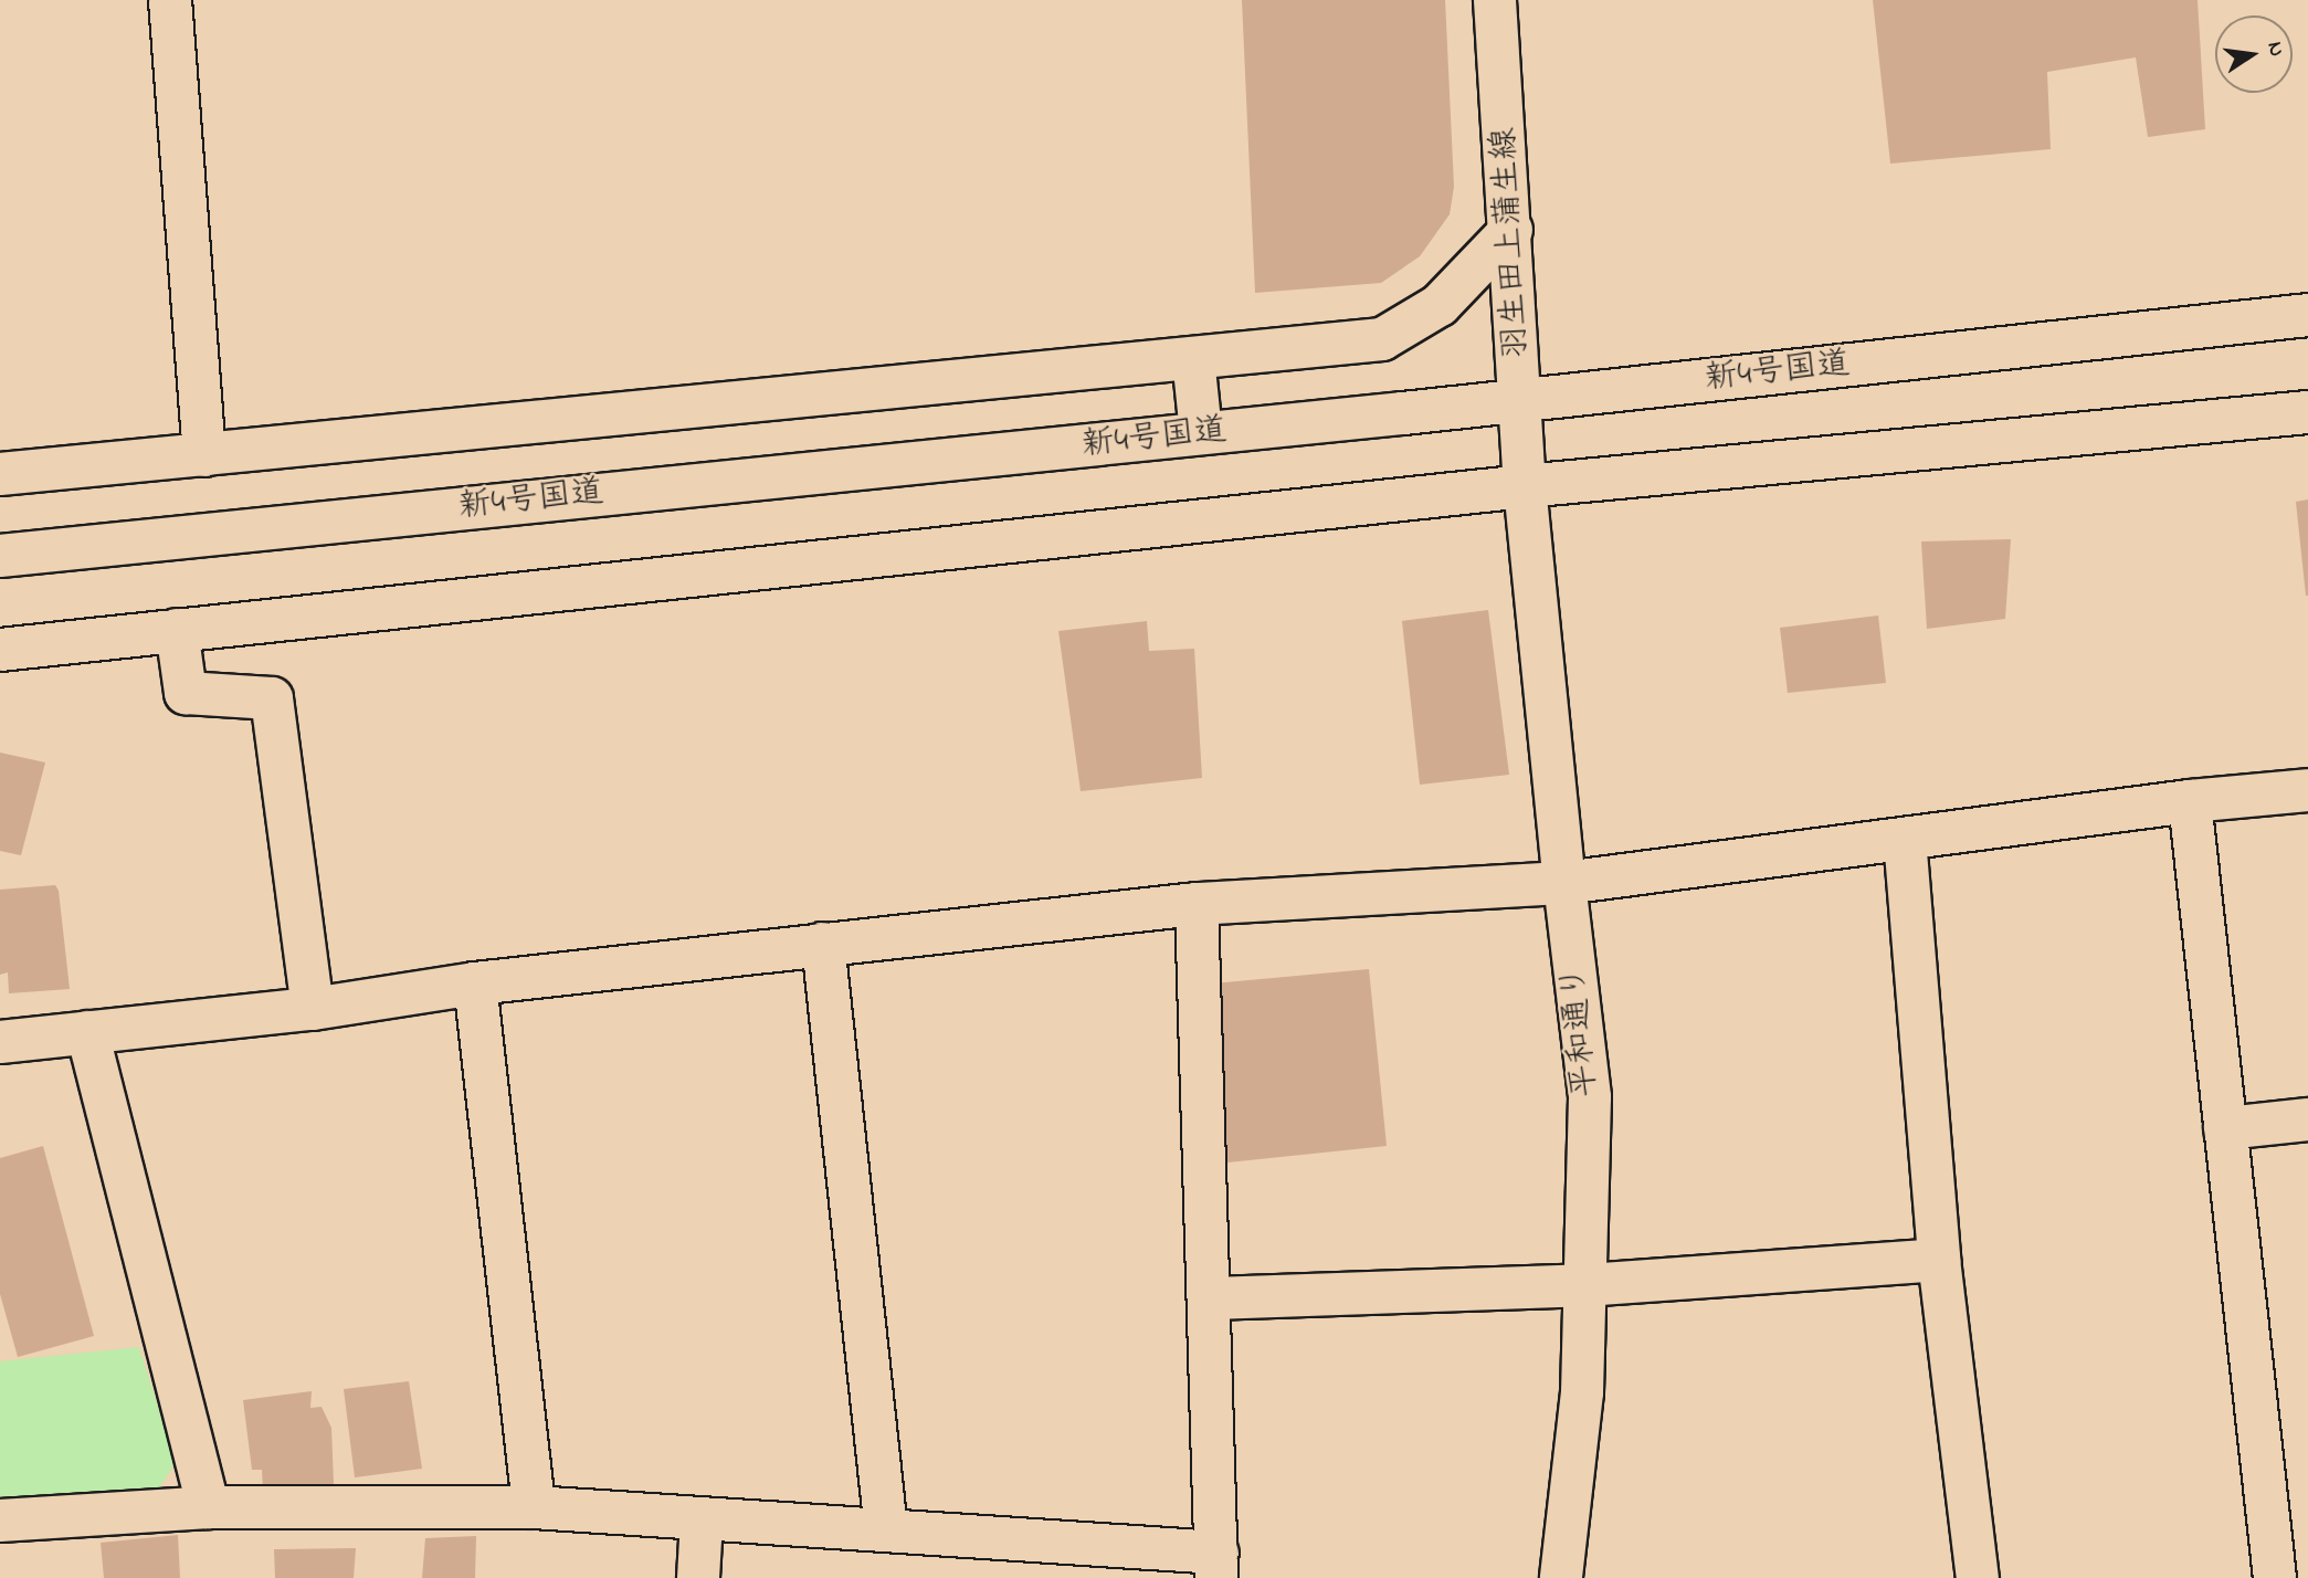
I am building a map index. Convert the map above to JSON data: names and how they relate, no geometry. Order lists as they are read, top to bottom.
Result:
{
  "streets": {
    "main road": ["羽生田上蒲生線", "新4号国道", "平和通り"]
  },
  "crossings": [
    ["羽生田上蒲生線", "新4号国道"],
    ["羽生田上蒲生線", "平和通り"]
  ],
  "north": "right"
}
